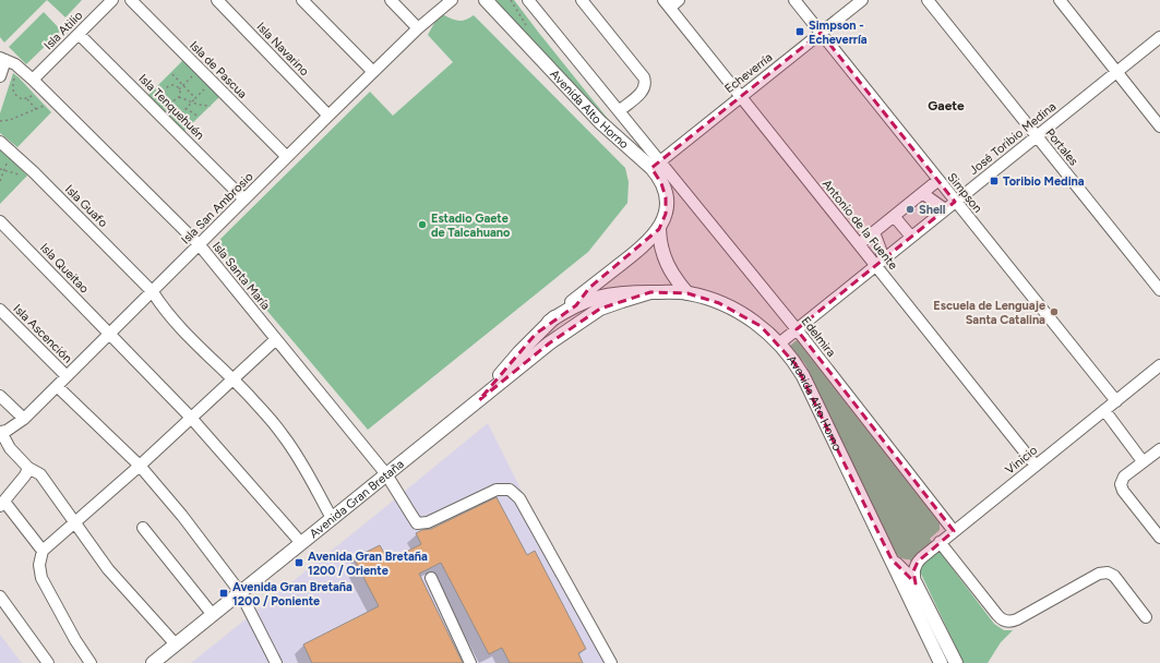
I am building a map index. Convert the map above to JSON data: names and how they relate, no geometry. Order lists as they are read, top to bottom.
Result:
{
  "streets": {
    "main road": ["Avenida Alto Horno", "Avenida Gran Bretaña"],
    "street": [
      "Isla Atilio",
      "Isla Navarino",
      "Isla de Pascua",
      "Echeverría",
      "Isla Tenquehuén",
      "José Toribio Medina",
      "Portales",
      "Simpson",
      "Isla Guafo",
      "Isla San Ambrosio",
      "Antonio de la Fuente",
      "Isla Queitao",
      "Isla Santa María",
      "Isla Ascención",
      "Edelmira",
      "Vinicio"
    ]
  },
  "crossings": [
    ["Isla Atilio", "Isla Tenquehuén"],
    ["Isla Atilio", "Isla Santa María"],
    ["Isla Navarino", "Isla San Ambrosio"],
    ["Isla de Pascua", "Isla San Ambrosio"],
    ["Echeverría", "Avenida Alto Horno"],
    ["Echeverría", "Simpson"],
    ["Echeverría", "Antonio de la Fuente"],
    ["Echeverría", "Edelmira"],
    ["Isla Tenquehuén", "Isla San Ambrosio"],
    ["Avenida Alto Horno", "José Toribio Medina"],
    ["Avenida Alto Horno", "Edelmira"],
    ["Avenida Alto Horno", "Vinicio"],
    ["Avenida Alto Horno", "Avenida Gran Bretaña"],
    ["José Toribio Medina", "Portales"],
    ["José Toribio Medina", "Simpson"],
    ["José Toribio Medina", "Antonio de la Fuente"],
    ["José Toribio Medina", "Edelmira"],
    ["Simpson", "Vinicio"],
    ["Isla Guafo", "Isla San Ambrosio"],
    ["Isla Guafo", "Avenida Gran Bretaña"],
    ["Isla San Ambrosio", "Isla Queitao"],
    ["Isla San Ambrosio", "Isla Santa María"],
    ["Isla San Ambrosio", "Isla Ascención"],
    ["Antonio de la Fuente", "Vinicio"],
    ["Isla Queitao", "Avenida Gran Bretaña"],
    ["Isla Santa María", "Avenida Gran Bretaña"],
    ["Edelmira", "Vinicio"]
  ],
  "districts": ["Gaete"],
  "places": {
    "transit": [
      "Simpson - Echeverría",
      "Toribio Medina",
      "Avenida Gran Bretaña 1200 / Oriente",
      "Avenida Gran Bretaña 1200 / Poniente"
    ],
    "other": ["Shell", "Estadio Gaete de Talcahuano", "Escuela de Lenguaje Santa Catalina"]
  }
}
